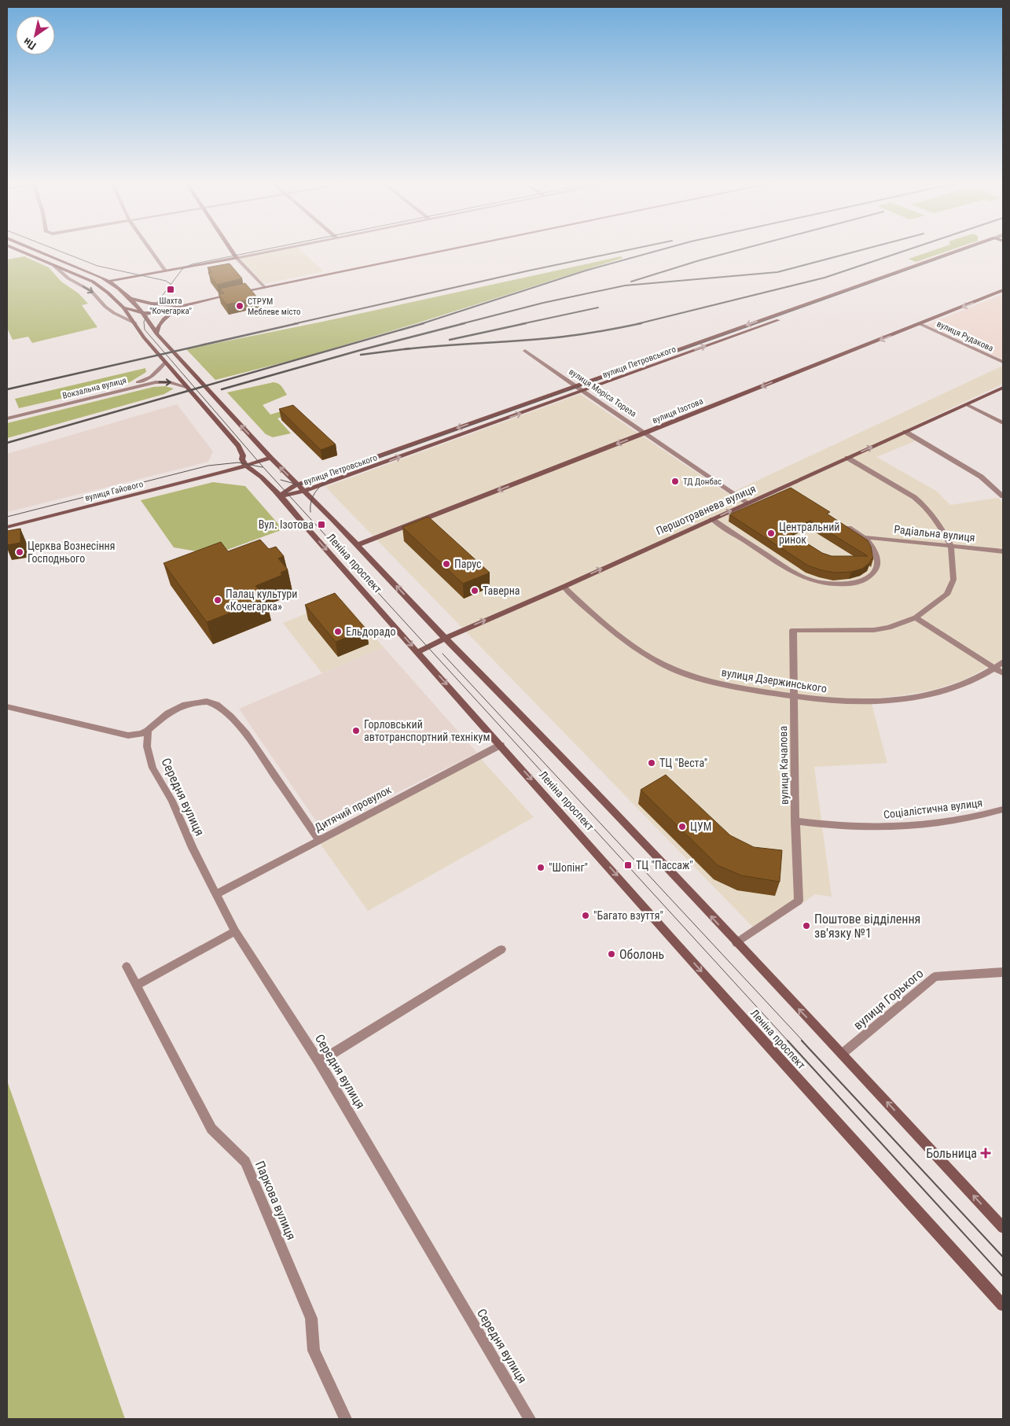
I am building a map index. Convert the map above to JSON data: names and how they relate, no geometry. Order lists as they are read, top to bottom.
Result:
{
  "streets": {
    "main road": [
      "вулиця Петровського",
      "вулиця Ізотова",
      "вулиця Гайового",
      "Першотравнева вулиця",
      "Леніна проспект"
    ],
    "street": [
      "вулиця Рудакова",
      "Вокзальна вулиця",
      "вулиця Моріса Тореза",
      "Радіальна вулиця",
      "вулиця Дзержинського",
      "вулиця Качалова",
      "Середня вулиця",
      "Дитячий провулок",
      "Соціалістична вулиця",
      "вулиця Горького",
      "Паркова вулиця"
    ]
  },
  "crossings": [
    ["вулиця Рудакова", "вулиця Ізотова"],
    ["вулиця Петровського", "вулиця Моріса Тореза"],
    ["вулиця Петровського", "Леніна проспект"],
    ["Вокзальна вулиця", "Леніна проспект"],
    ["вулиця Моріса Тореза", "вулиця Ізотова"],
    ["вулиця Моріса Тореза", "Першотравнева вулиця"],
    ["вулиця Ізотова", "Леніна проспект"],
    ["Першотравнева вулиця", "Леніна проспект"],
    ["Першотравнева вулиця", "вулиця Дзержинського"],
    ["Леніна проспект", "вулиця Качалова"],
    ["Леніна проспект", "Дитячий провулок"],
    ["Леніна проспект", "вулиця Горького"],
    ["вулиця Дзержинського", "вулиця Качалова"],
    ["вулиця Качалова", "Соціалістична вулиця"],
    ["Середня вулиця", "Дитячий провулок"]
  ],
  "one_way": ["вулиця Ізотова", "Першотравнева вулиця"],
  "places": {
    "transit": ["Шахта \"Кочегарка\"", "Вул. Ізотова", "ТЦ \"Пассаж\""],
    "other": [
      "СТРУМ Меблеве місто",
      "ТД Донбас",
      "Центральний ринок",
      "Церква Вознесіння Господнього",
      "Парус",
      "Таверна",
      "Палац культури «Кочегарка»",
      "Ельдорадо",
      "Горловський автотранспортний технікум",
      "ТЦ \"Веста\"",
      "ЦУМ",
      "\"Шопінг\"",
      "\"Багато взуття\"",
      "Поштове відділення зв'язку №1",
      "Оболонь"
    ],
    "health": ["Больница"]
  },
  "north": "bottom left"
}
